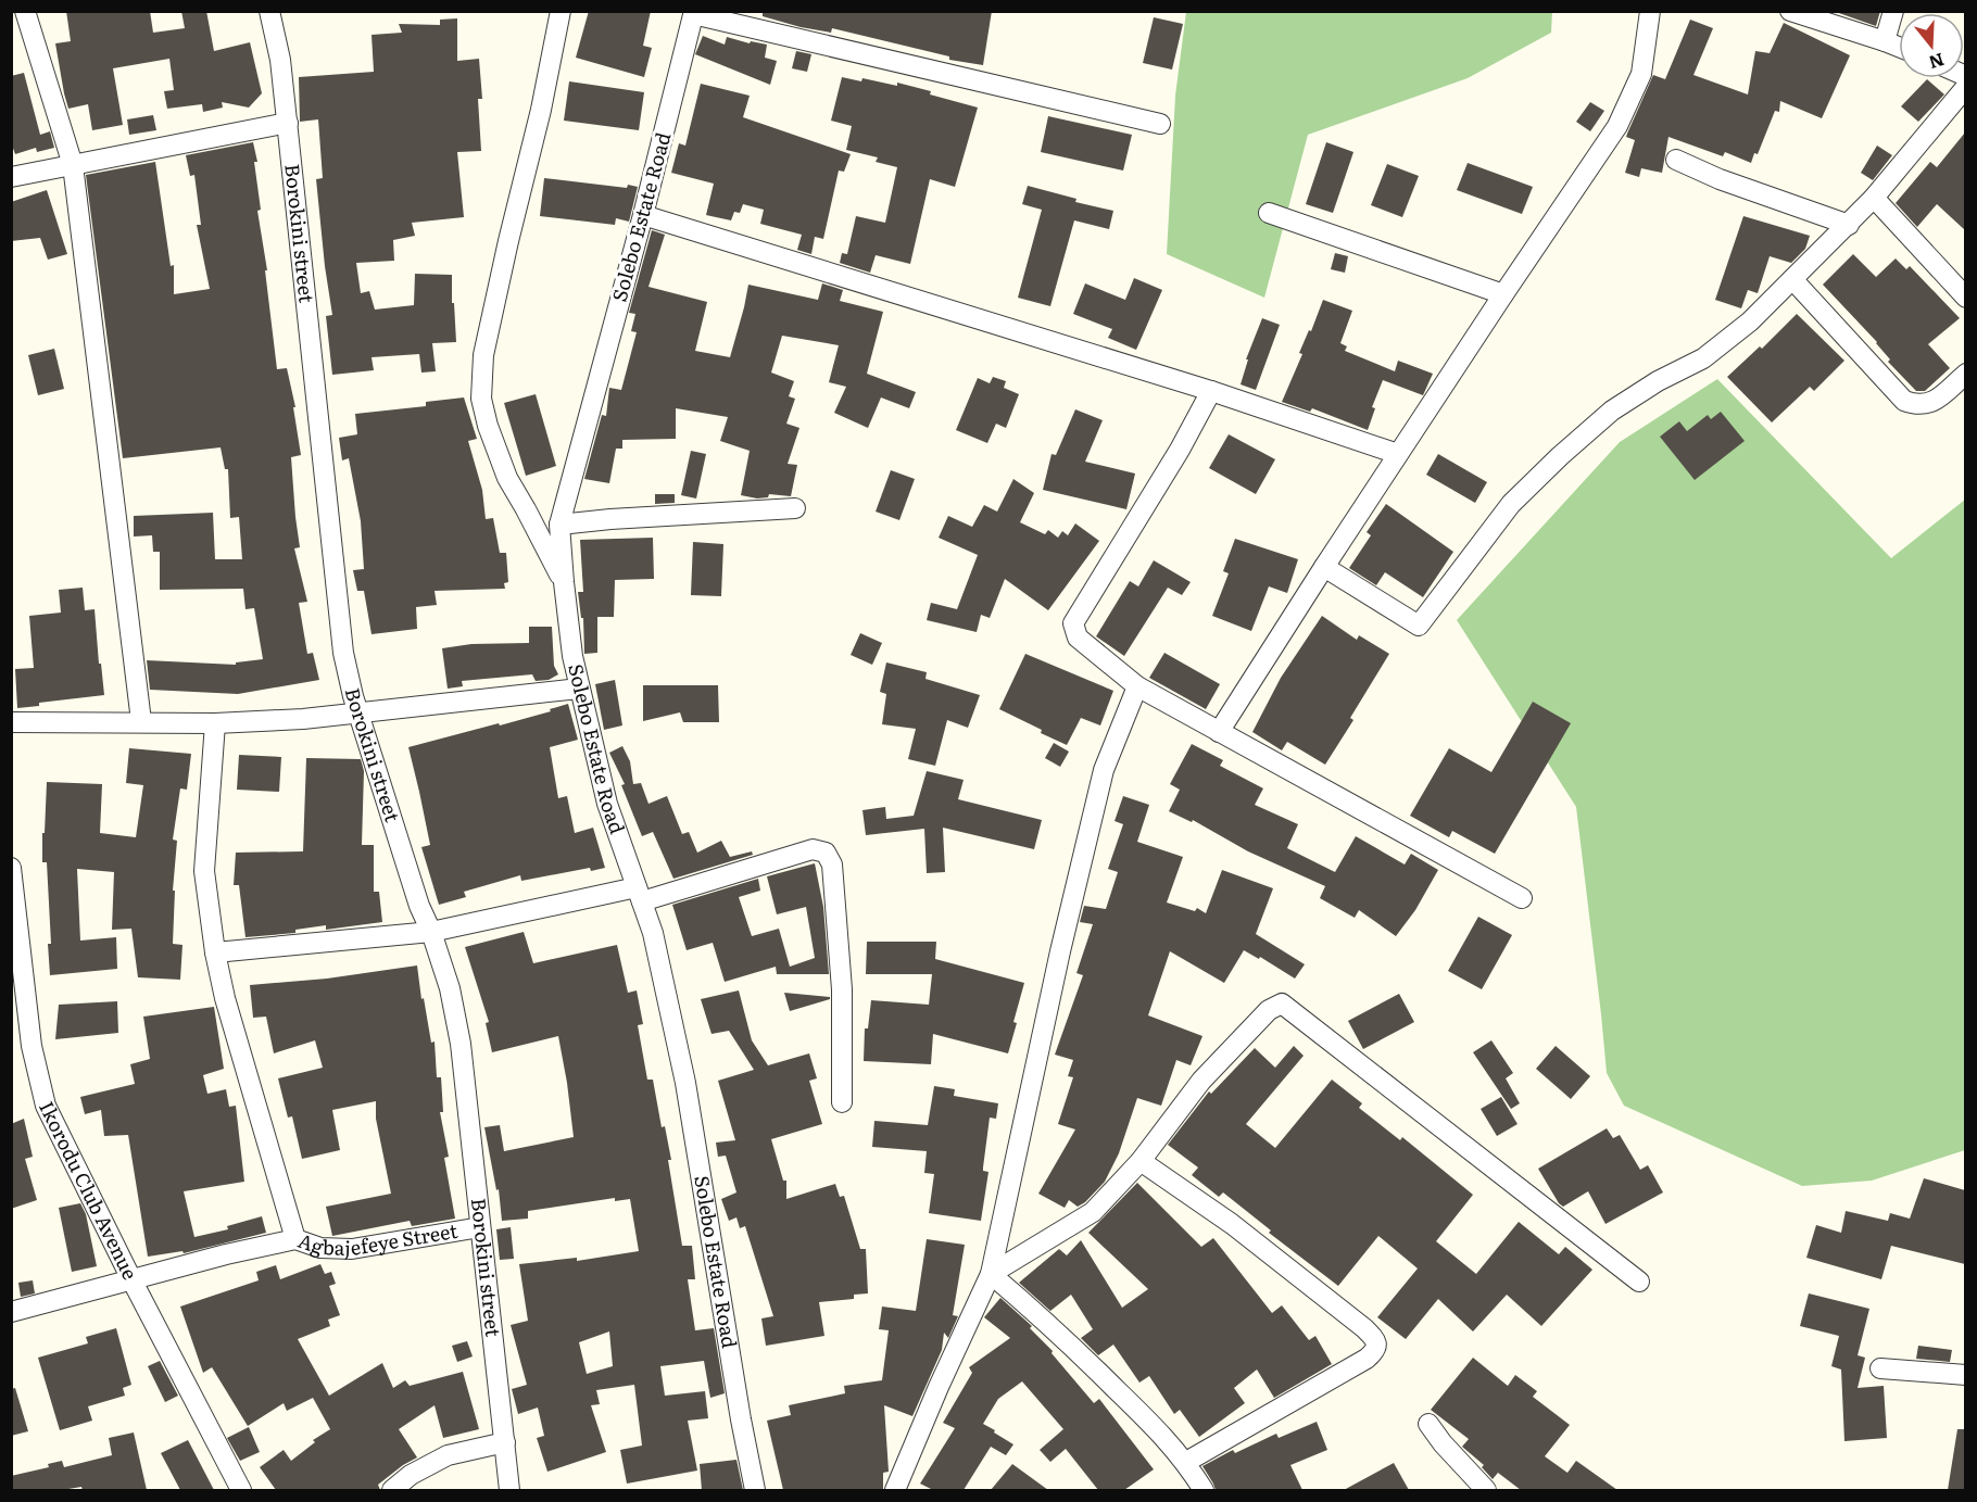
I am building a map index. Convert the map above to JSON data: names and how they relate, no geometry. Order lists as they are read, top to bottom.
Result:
{
  "streets": {
    "street": [
      "Solebo Estate Road",
      "Borokini street",
      "Ikorodu Club Avenue",
      "Agbajefeye Street"
    ]
  },
  "crossings": [
    ["Borokini street", "Agbajefeye Street"],
    ["Ikorodu Club Avenue", "Agbajefeye Street"]
  ],
  "north": "bottom"
}
